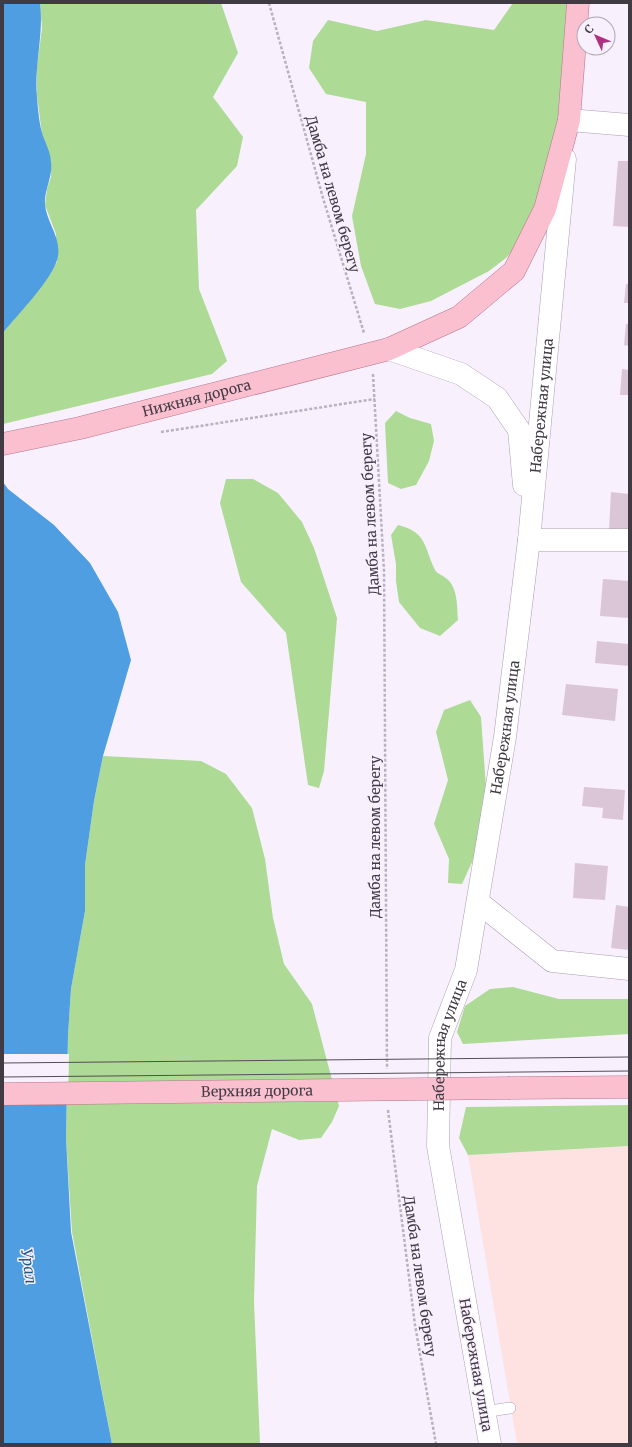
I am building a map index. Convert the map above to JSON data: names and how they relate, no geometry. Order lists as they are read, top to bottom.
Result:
{
  "streets": {
    "main road": ["Нижняя дорога", "Набережная улица", "Верхняя дорога"],
    "path": ["Дамба на левом берегу"]
  },
  "crossings": [
    ["Дамба на левом берегу", "Нижняя дорога"],
    ["Нижняя дорога", "Набережная улица"]
  ],
  "water": ["Урал"],
  "north": "top left"
}
